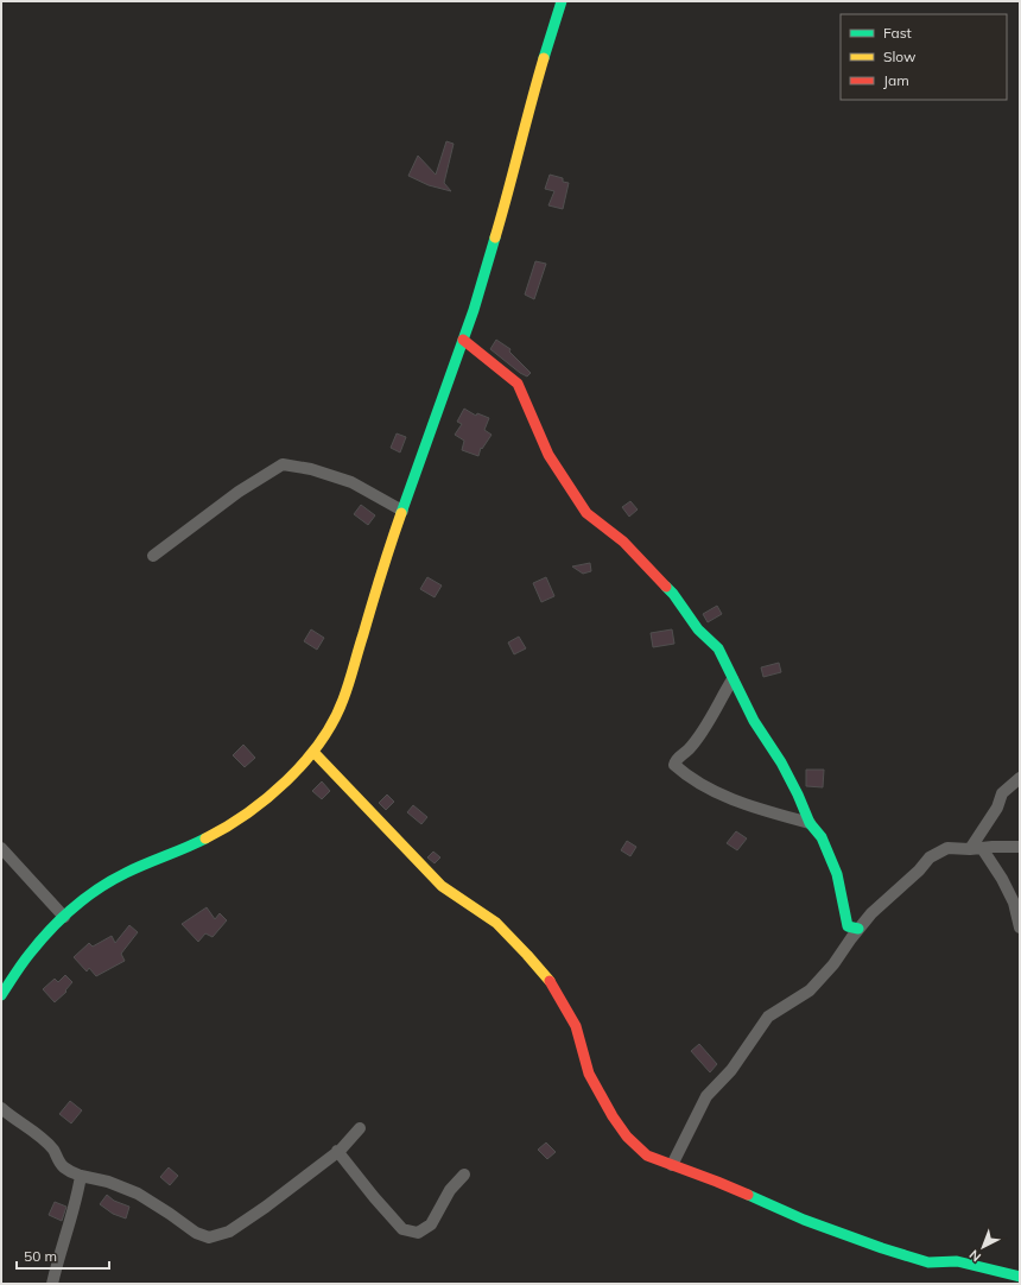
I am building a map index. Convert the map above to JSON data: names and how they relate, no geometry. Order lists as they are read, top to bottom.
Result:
{
  "legend": ["Fast", "Slow", "Jam"],
  "scale_bar": "50 m",
  "north": "bottom left"
}
